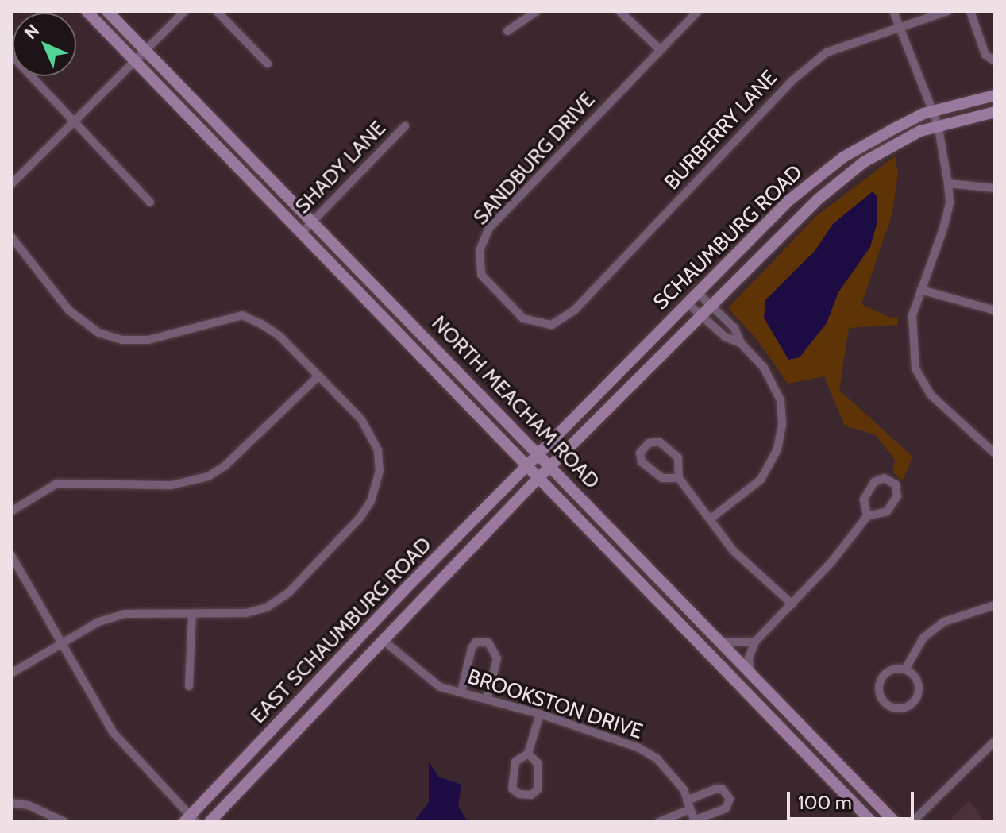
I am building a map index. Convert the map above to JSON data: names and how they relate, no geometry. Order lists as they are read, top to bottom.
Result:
{
  "streets": {
    "main road": ["SCHAUMBURG ROAD", "NORTH MEACHAM ROAD", "EAST SCHAUMBURG ROAD"],
    "street": [
      "BURBERRY LANE",
      "SANDBURG DRIVE",
      "SHADY LANE",
      "BROOKSTON DRIVE"
    ]
  },
  "crossings": [
    ["BURBERRY LANE", "SANDBURG DRIVE"],
    ["SHADY LANE", "NORTH MEACHAM ROAD"],
    ["SCHAUMBURG ROAD", "NORTH MEACHAM ROAD"],
    ["SCHAUMBURG ROAD", "EAST SCHAUMBURG ROAD"],
    ["NORTH MEACHAM ROAD", "EAST SCHAUMBURG ROAD"],
    ["EAST SCHAUMBURG ROAD", "BROOKSTON DRIVE"]
  ],
  "scale_bar": "100 m",
  "north": "top left"
}
